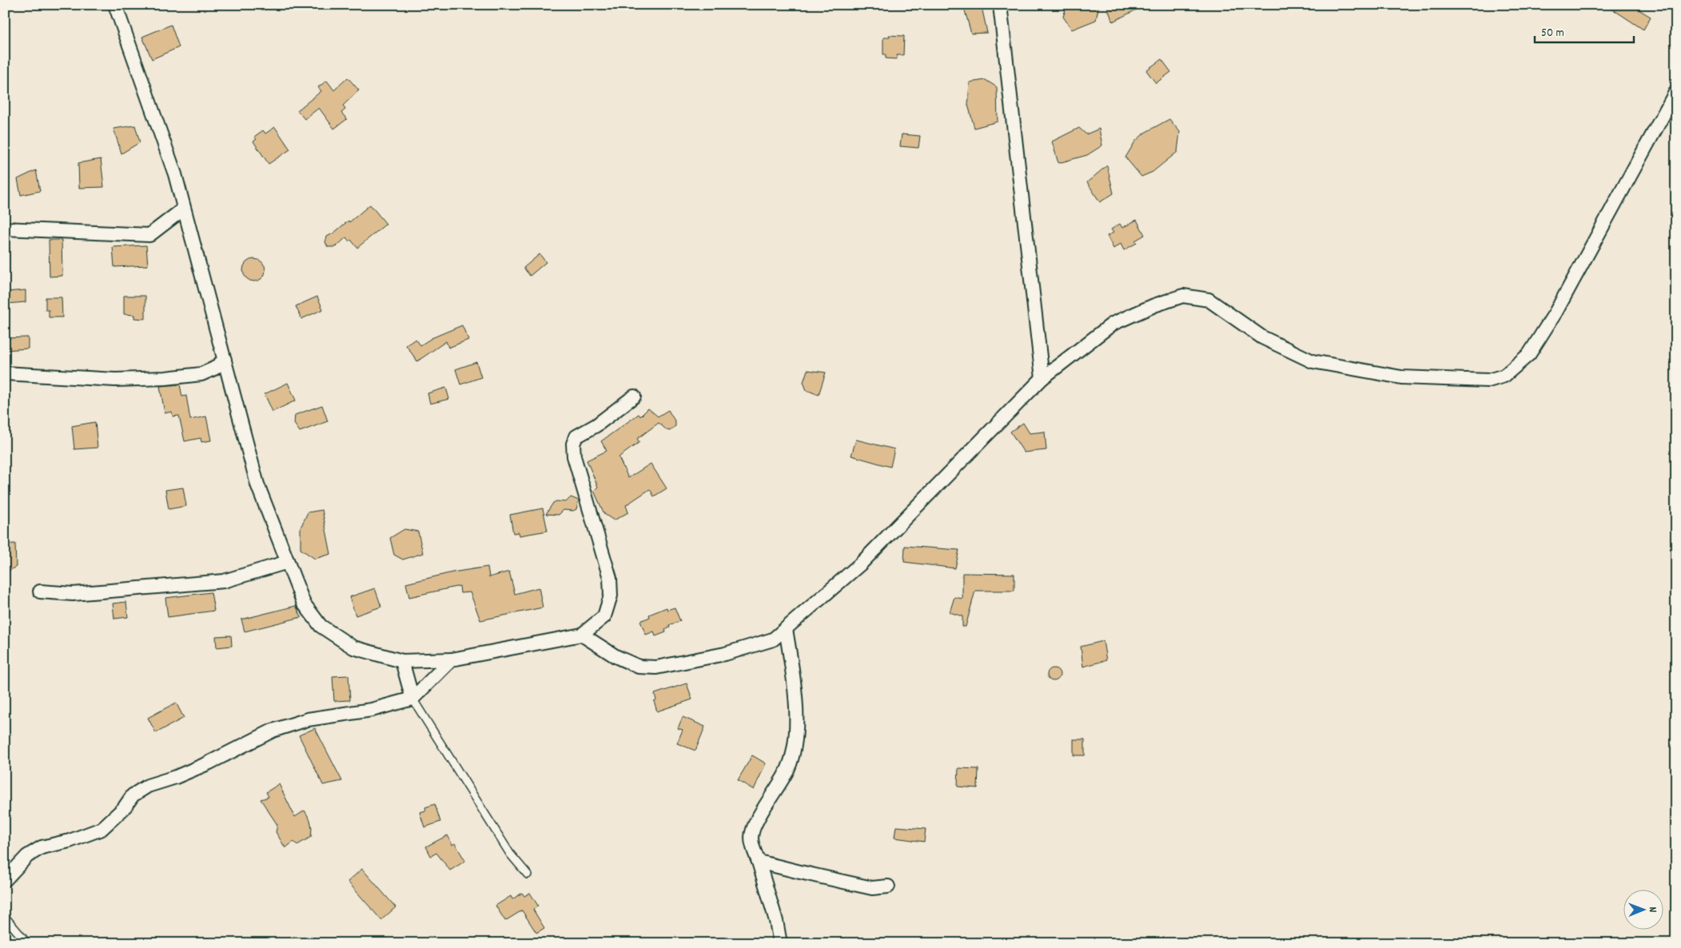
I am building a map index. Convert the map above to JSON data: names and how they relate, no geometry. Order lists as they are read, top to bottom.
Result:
{
  "scale_bar": "50 m",
  "north": "right"
}
